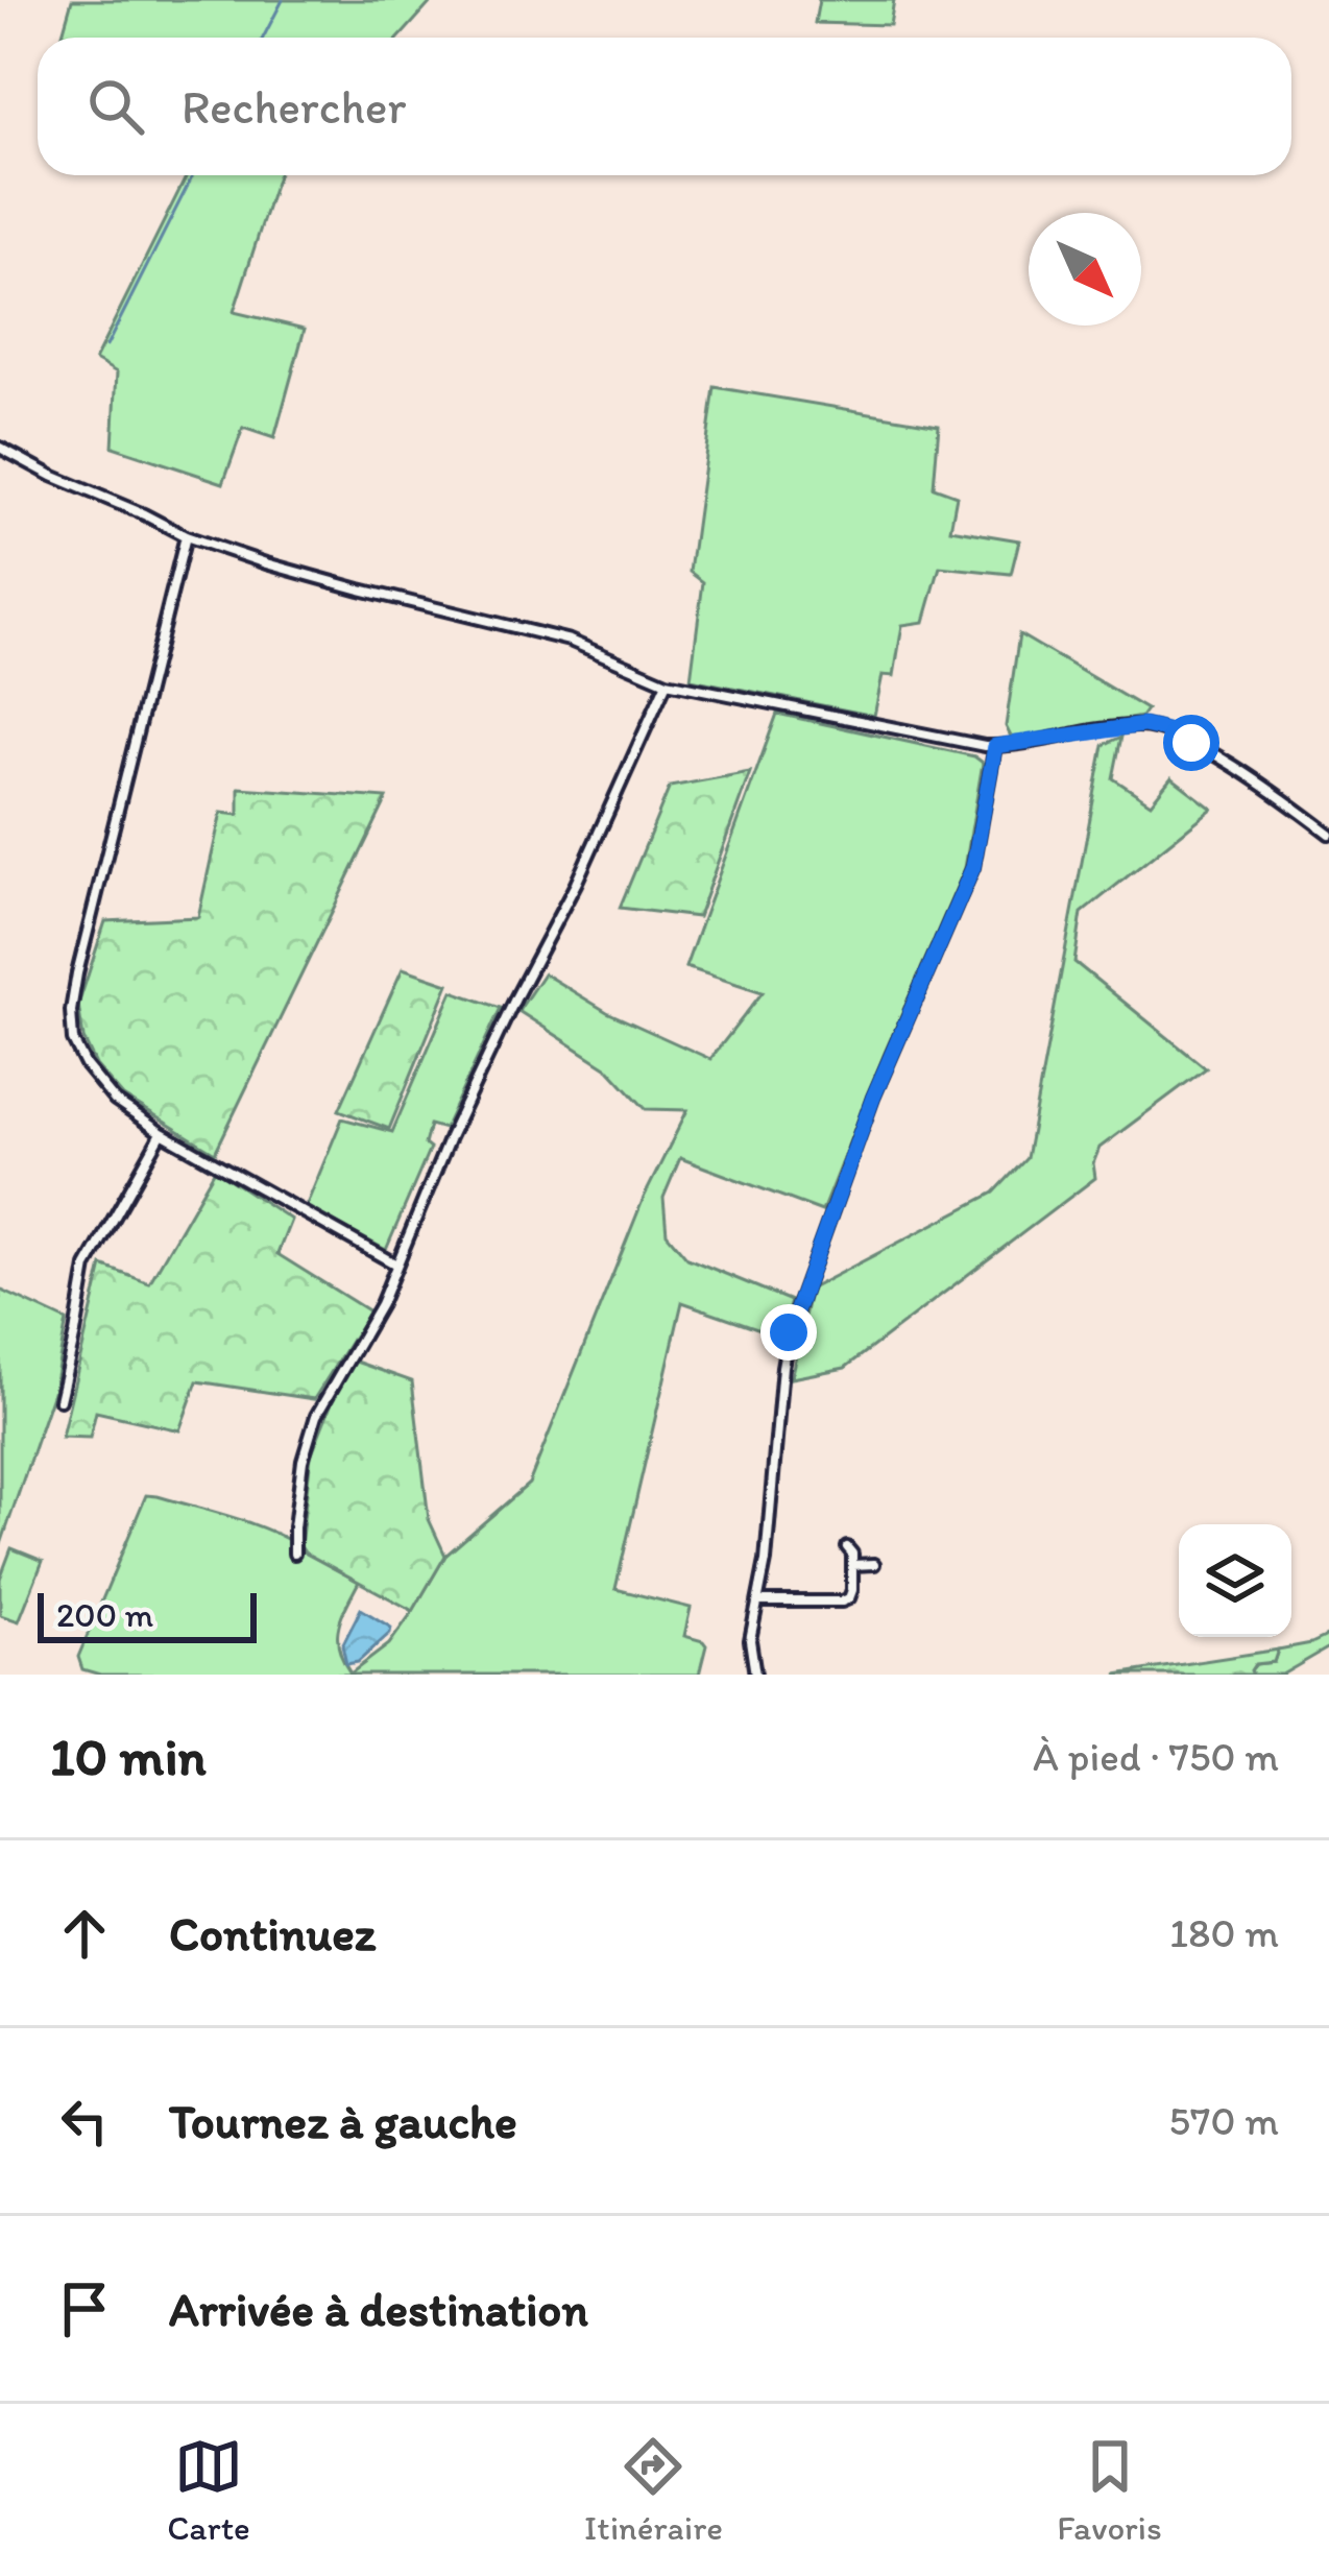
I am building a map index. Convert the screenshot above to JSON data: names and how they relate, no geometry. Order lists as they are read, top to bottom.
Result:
{
  "scale_bar": "200 m",
  "north": "bottom right",
  "page": {
    "search": "Rechercher",
    "scale": "200 m",
    "heading": ["10 min", "À pied · 750 m"],
    "list": [
      ["Continuez", "180 m"],
      ["Tournez à gauche", "570 m"],
      "Arrivée à destination"
    ],
    "nav": ["Carte", "Itinéraire", "Favoris"]
  }
}
